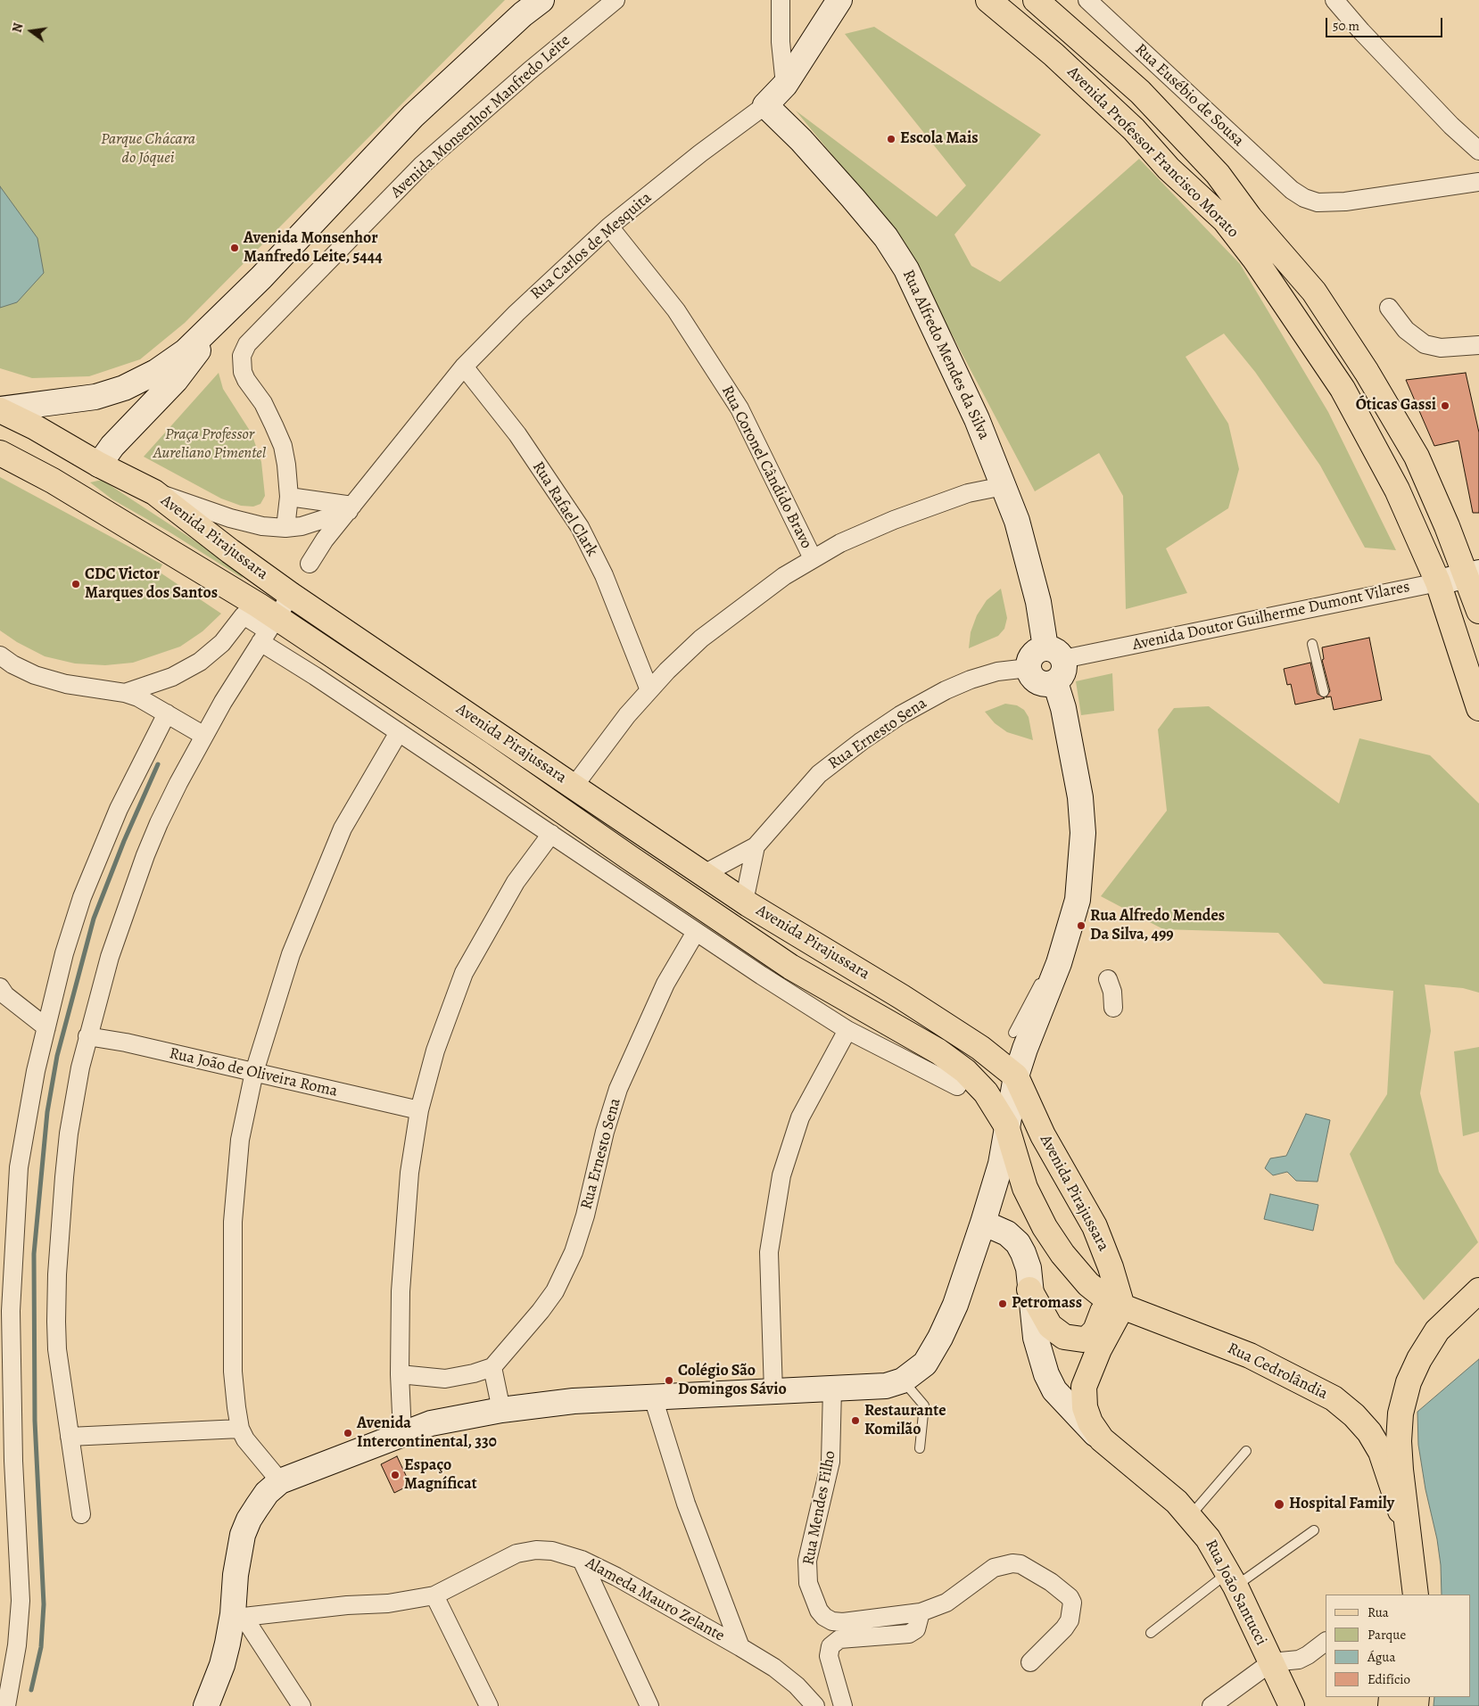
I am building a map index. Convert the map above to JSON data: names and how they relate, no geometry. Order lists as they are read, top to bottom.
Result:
{
  "streets": {
    "main road": [
      "Avenida Professor Francisco Morato",
      "Avenida Pirajussara",
      "Rua Cedrolândia",
      "Rua João Santucci"
    ],
    "street": [
      "Rua Eusébio de Sousa",
      "Avenida Monsenhor Manfredo Leite",
      "Rua Carlos de Mesquita",
      "Rua Alfredo Mendes da Silva",
      "Rua Coronel Cândido Bravo",
      "Rua Rafael Clark",
      "Avenida Doutor Guilherme Dumont Vilares",
      "Rua Ernesto Sena",
      "Rua João de Oliveira Roma",
      "Rua Mendes Filho",
      "Alameda Mauro Zelante"
    ]
  },
  "crossings": [
    ["Avenida Professor Francisco Morato", "Avenida Doutor Guilherme Dumont Vilares"],
    ["Rua Carlos de Mesquita", "Rua Alfredo Mendes da Silva"],
    ["Rua Carlos de Mesquita", "Rua Coronel Cândido Bravo"],
    ["Rua Carlos de Mesquita", "Rua Rafael Clark"],
    ["Rua Alfredo Mendes da Silva", "Avenida Doutor Guilherme Dumont Vilares"],
    ["Rua Alfredo Mendes da Silva", "Rua Ernesto Sena"],
    ["Avenida Pirajussara", "Rua Ernesto Sena"],
    ["Avenida Pirajussara", "Rua Cedrolândia"],
    ["Avenida Pirajussara", "Rua João Santucci"],
    ["Avenida Doutor Guilherme Dumont Vilares", "Rua Ernesto Sena"],
    ["Rua Cedrolândia", "Rua João Santucci"]
  ],
  "parks": ["Parque Chácara do Jóquei", "Praça Professor Aureliano Pimentel"],
  "places": [
    "Escola Mais",
    "Avenida Monsenhor Manfredo Leite, 5444",
    "Óticas Gassi",
    "CDC Victor Marques dos Santos",
    "Rua Alfredo Mendes Da Silva, 499",
    "Petromass",
    "Colégio São Domingos Sávio",
    "Restaurante Komilão",
    "Avenida Intercontinental, 330",
    "Espaço Magníficat",
    "Hospital Family"
  ],
  "legend": [
    "Rua",
    "Parque",
    "Água",
    "Edifício"
  ],
  "scale_bar": "50 m",
  "north": "left"
}
